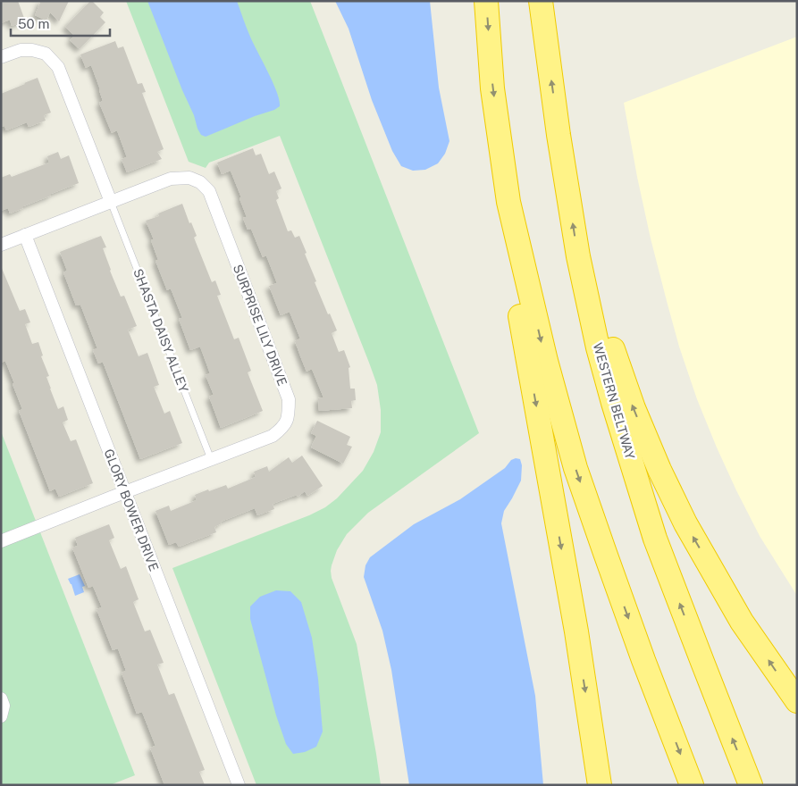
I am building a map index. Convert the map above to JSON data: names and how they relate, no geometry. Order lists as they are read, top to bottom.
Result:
{
  "streets": {
    "highway": ["WESTERN BELTWAY"],
    "street": ["SURPRISE LILY DRIVE", "GLORY BOWER DRIVE"],
    "lane": ["SHASTA DAISY ALLEY"]
  },
  "crossings": [
    ["SURPRISE LILY DRIVE", "SHASTA DAISY ALLEY"],
    ["SURPRISE LILY DRIVE", "GLORY BOWER DRIVE"]
  ],
  "scale_bar": "50 m"
}
